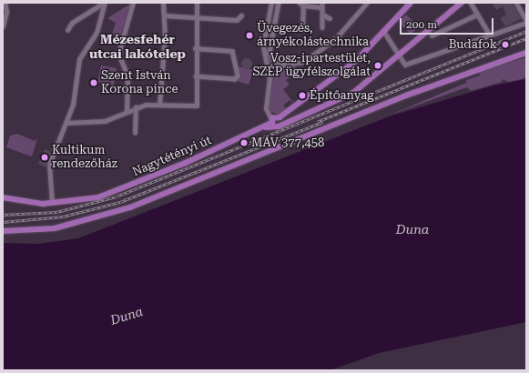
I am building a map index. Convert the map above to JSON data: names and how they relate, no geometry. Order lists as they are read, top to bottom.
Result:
{
  "streets": {
    "main road": ["Nagytétényi út"]
  },
  "districts": ["Mézesfehér utcai lakótelep"],
  "water": ["Duna"],
  "places": [
    "Üvegezés, árnyékolástechnika",
    "Budafok",
    "Vosz-ipartestület, SZÉP ügyfélszolgálat",
    "Szent István Korona pince",
    "Építőanyag",
    "MÁV 377,458",
    "Kultikum rendezőház"
  ],
  "scale_bar": "200 m"
}
